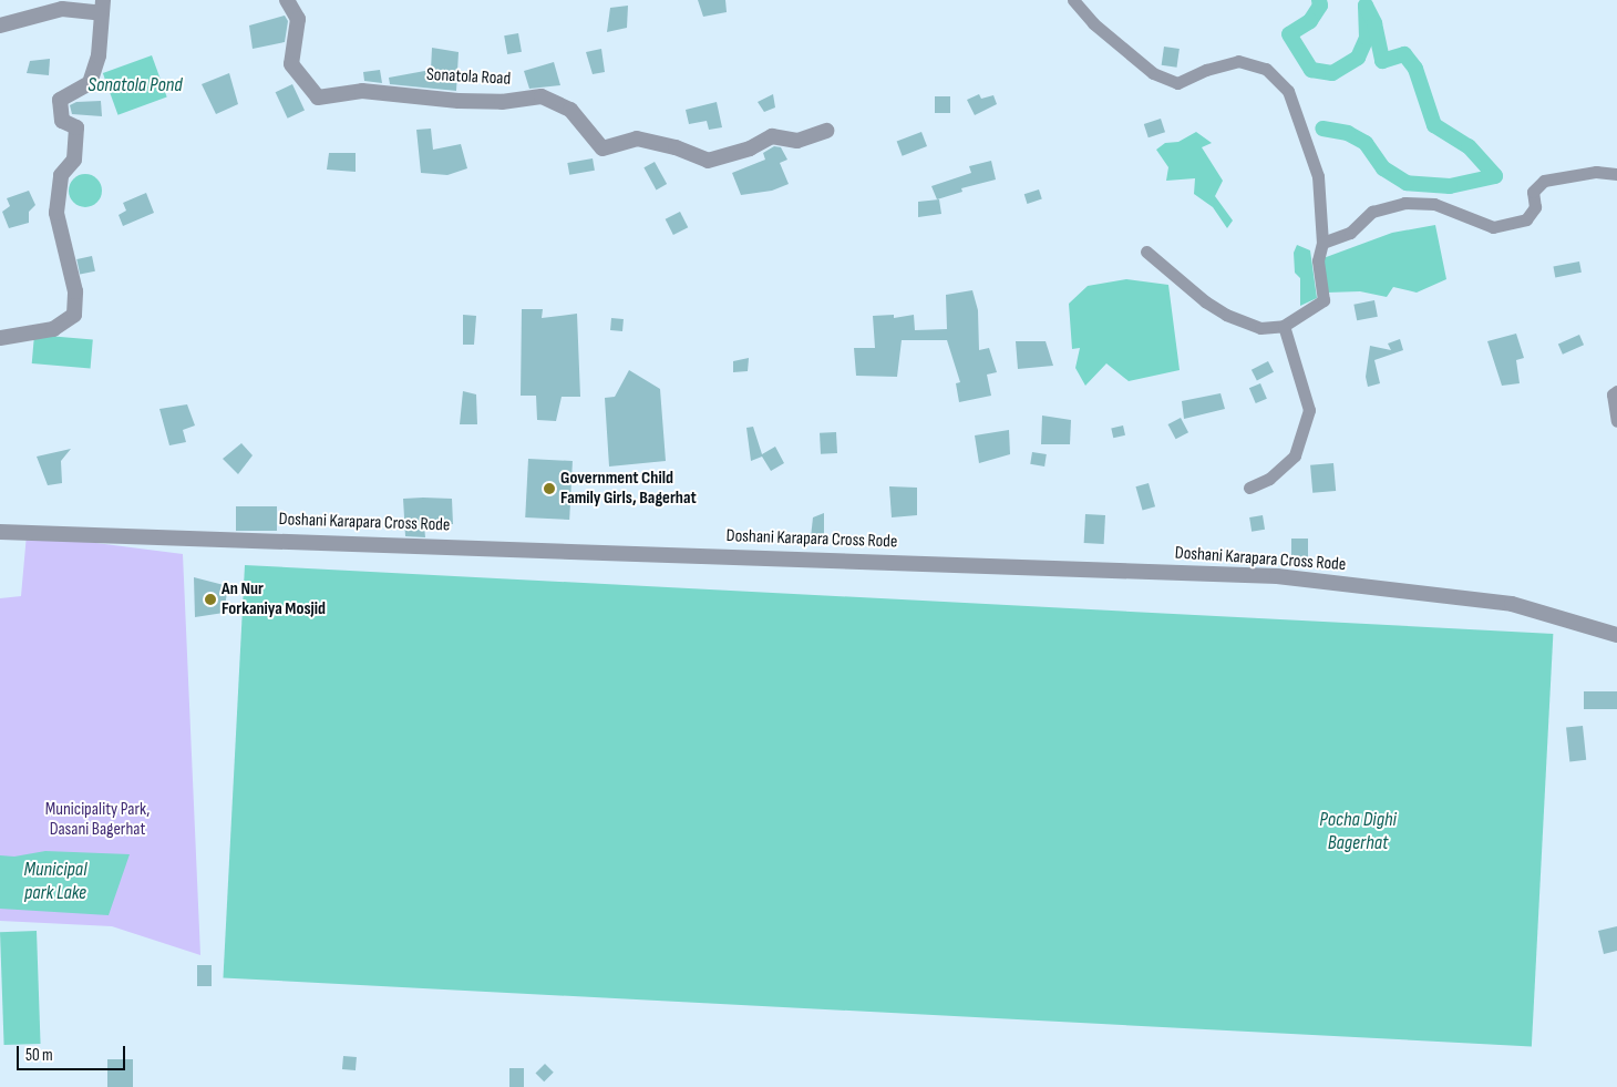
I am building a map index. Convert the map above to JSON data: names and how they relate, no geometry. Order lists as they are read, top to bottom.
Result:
{
  "streets": {
    "street": ["Sonatola Road", "Doshani Karapara Cross Rode"]
  },
  "water": ["Sonatola Pond", "Pocha Dighi Bagerhat", "Municipal park Lake"],
  "parks": ["Municipality Park, Dasani Bagerhat"],
  "places": ["Government Child Family Girls, Bagerhat", "An Nur Forkaniya Mosjid"],
  "scale_bar": "50 m"
}
